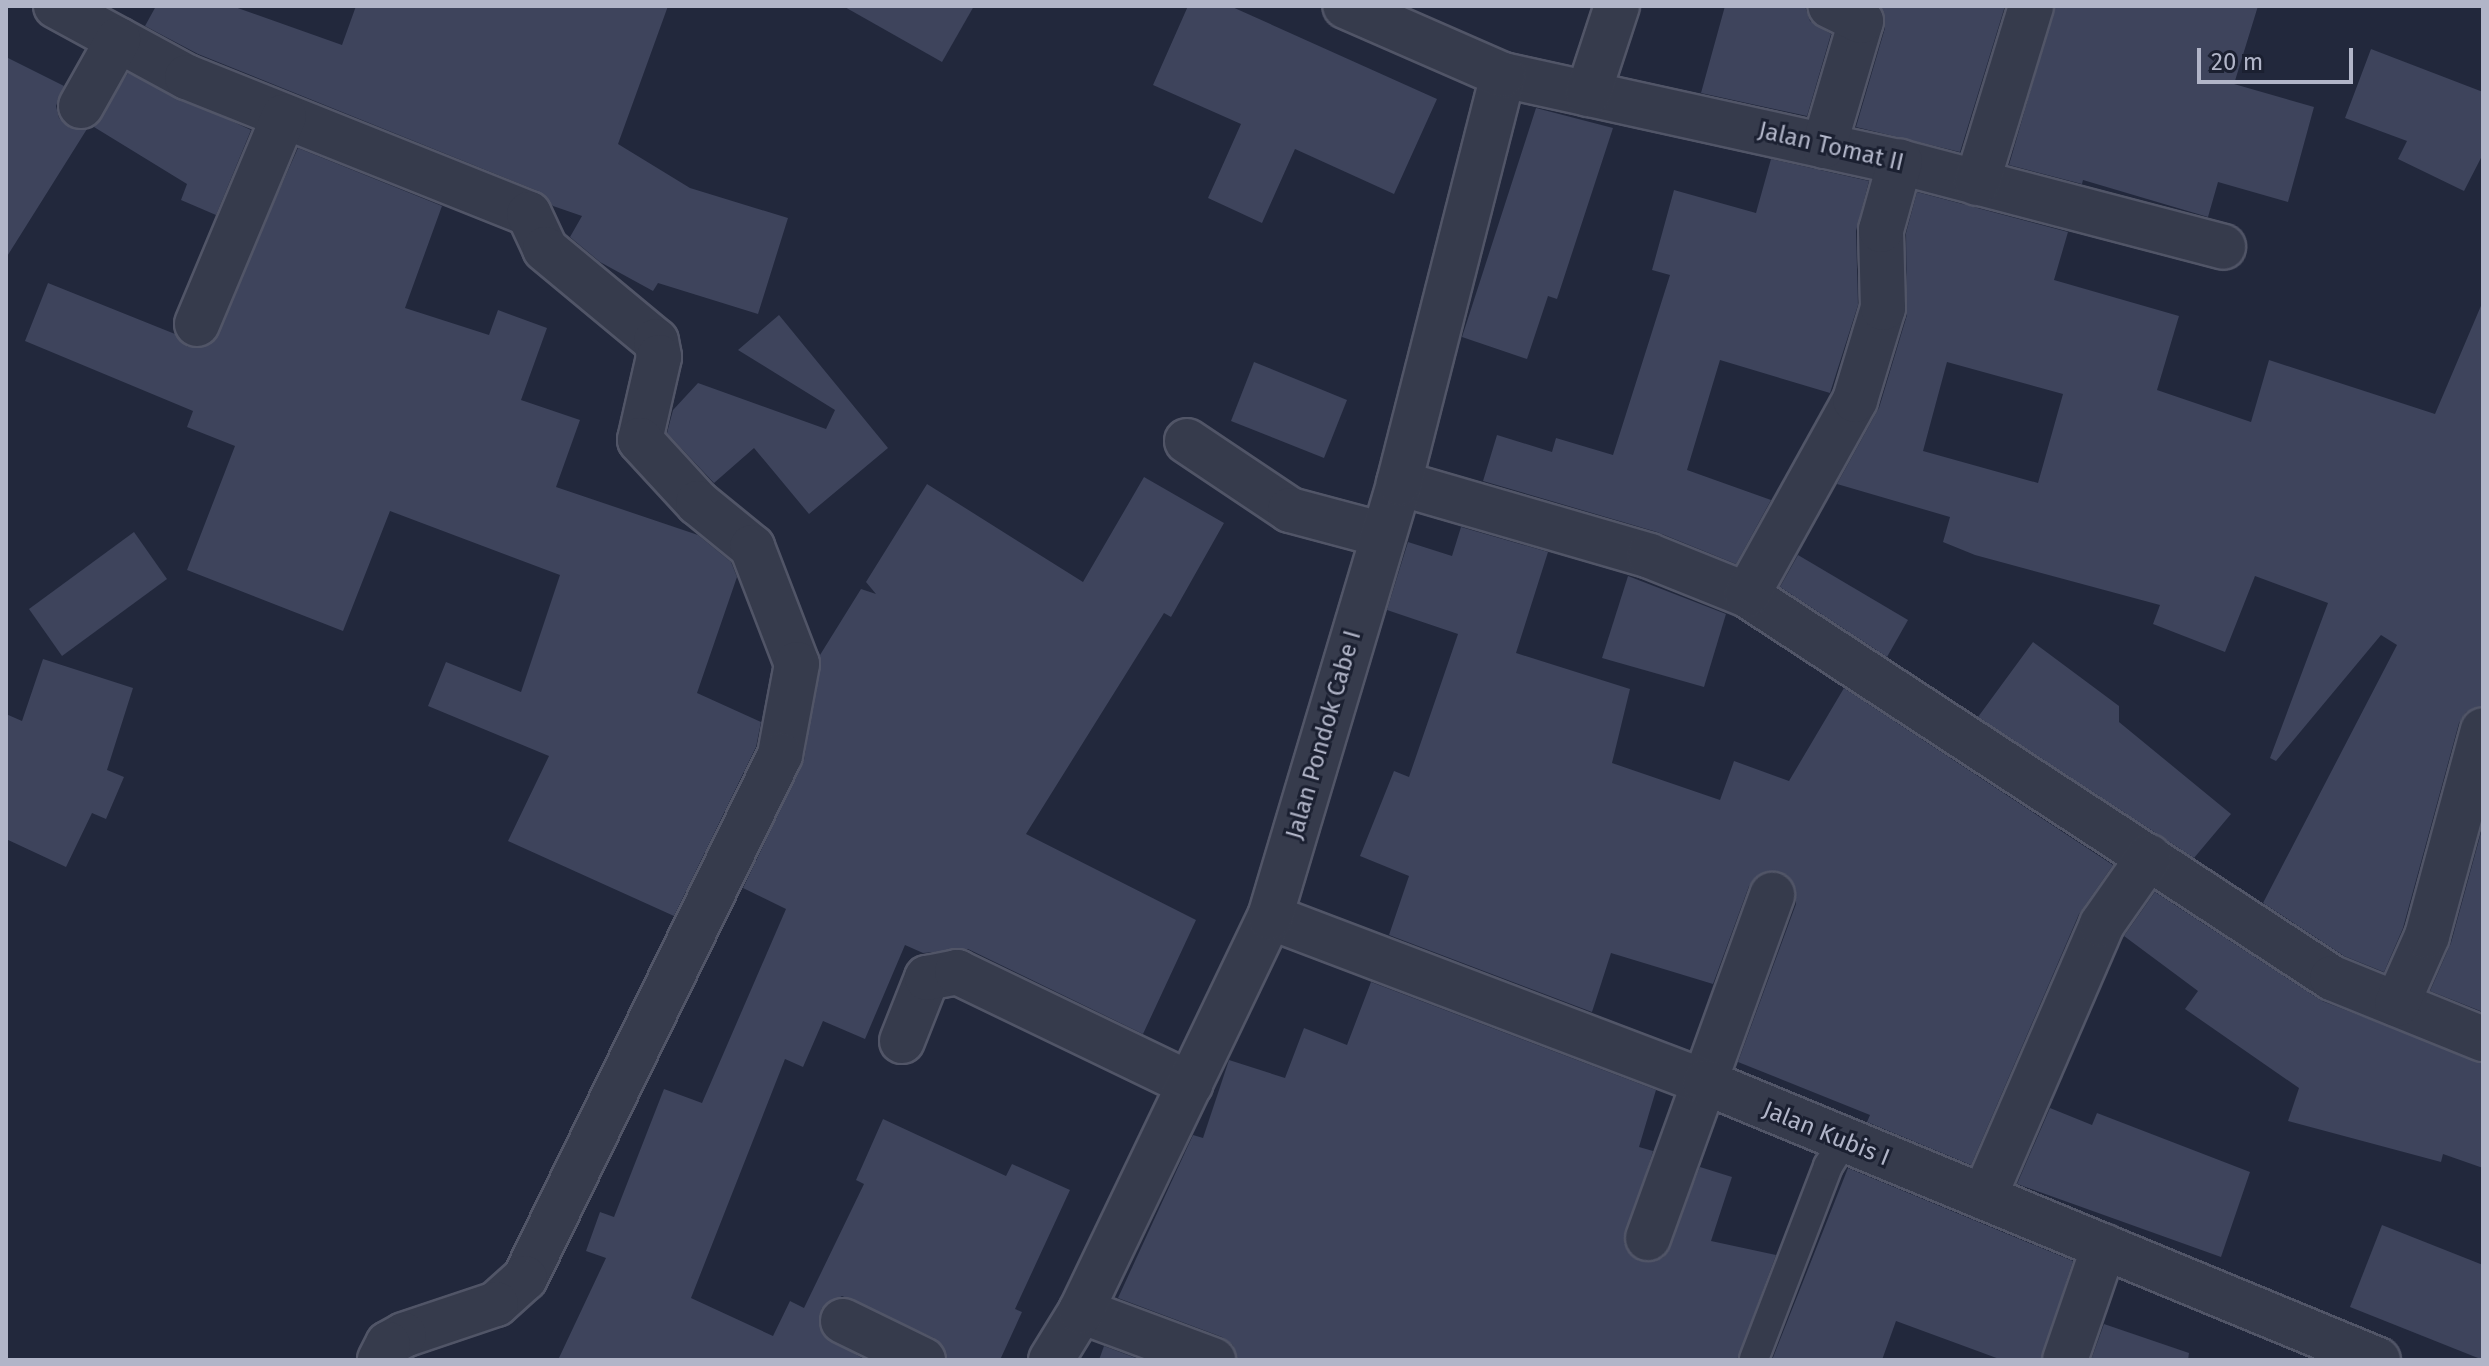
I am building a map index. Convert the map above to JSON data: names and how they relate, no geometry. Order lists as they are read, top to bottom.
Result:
{
  "streets": {
    "street": ["Jalan Tomat II", "Jalan Pondok Cabe I", "Jalan Kubis I"]
  },
  "crossings": [
    ["Jalan Tomat II", "Jalan Pondok Cabe I"],
    ["Jalan Pondok Cabe I", "Jalan Kubis I"]
  ],
  "scale_bar": "20 m"
}
